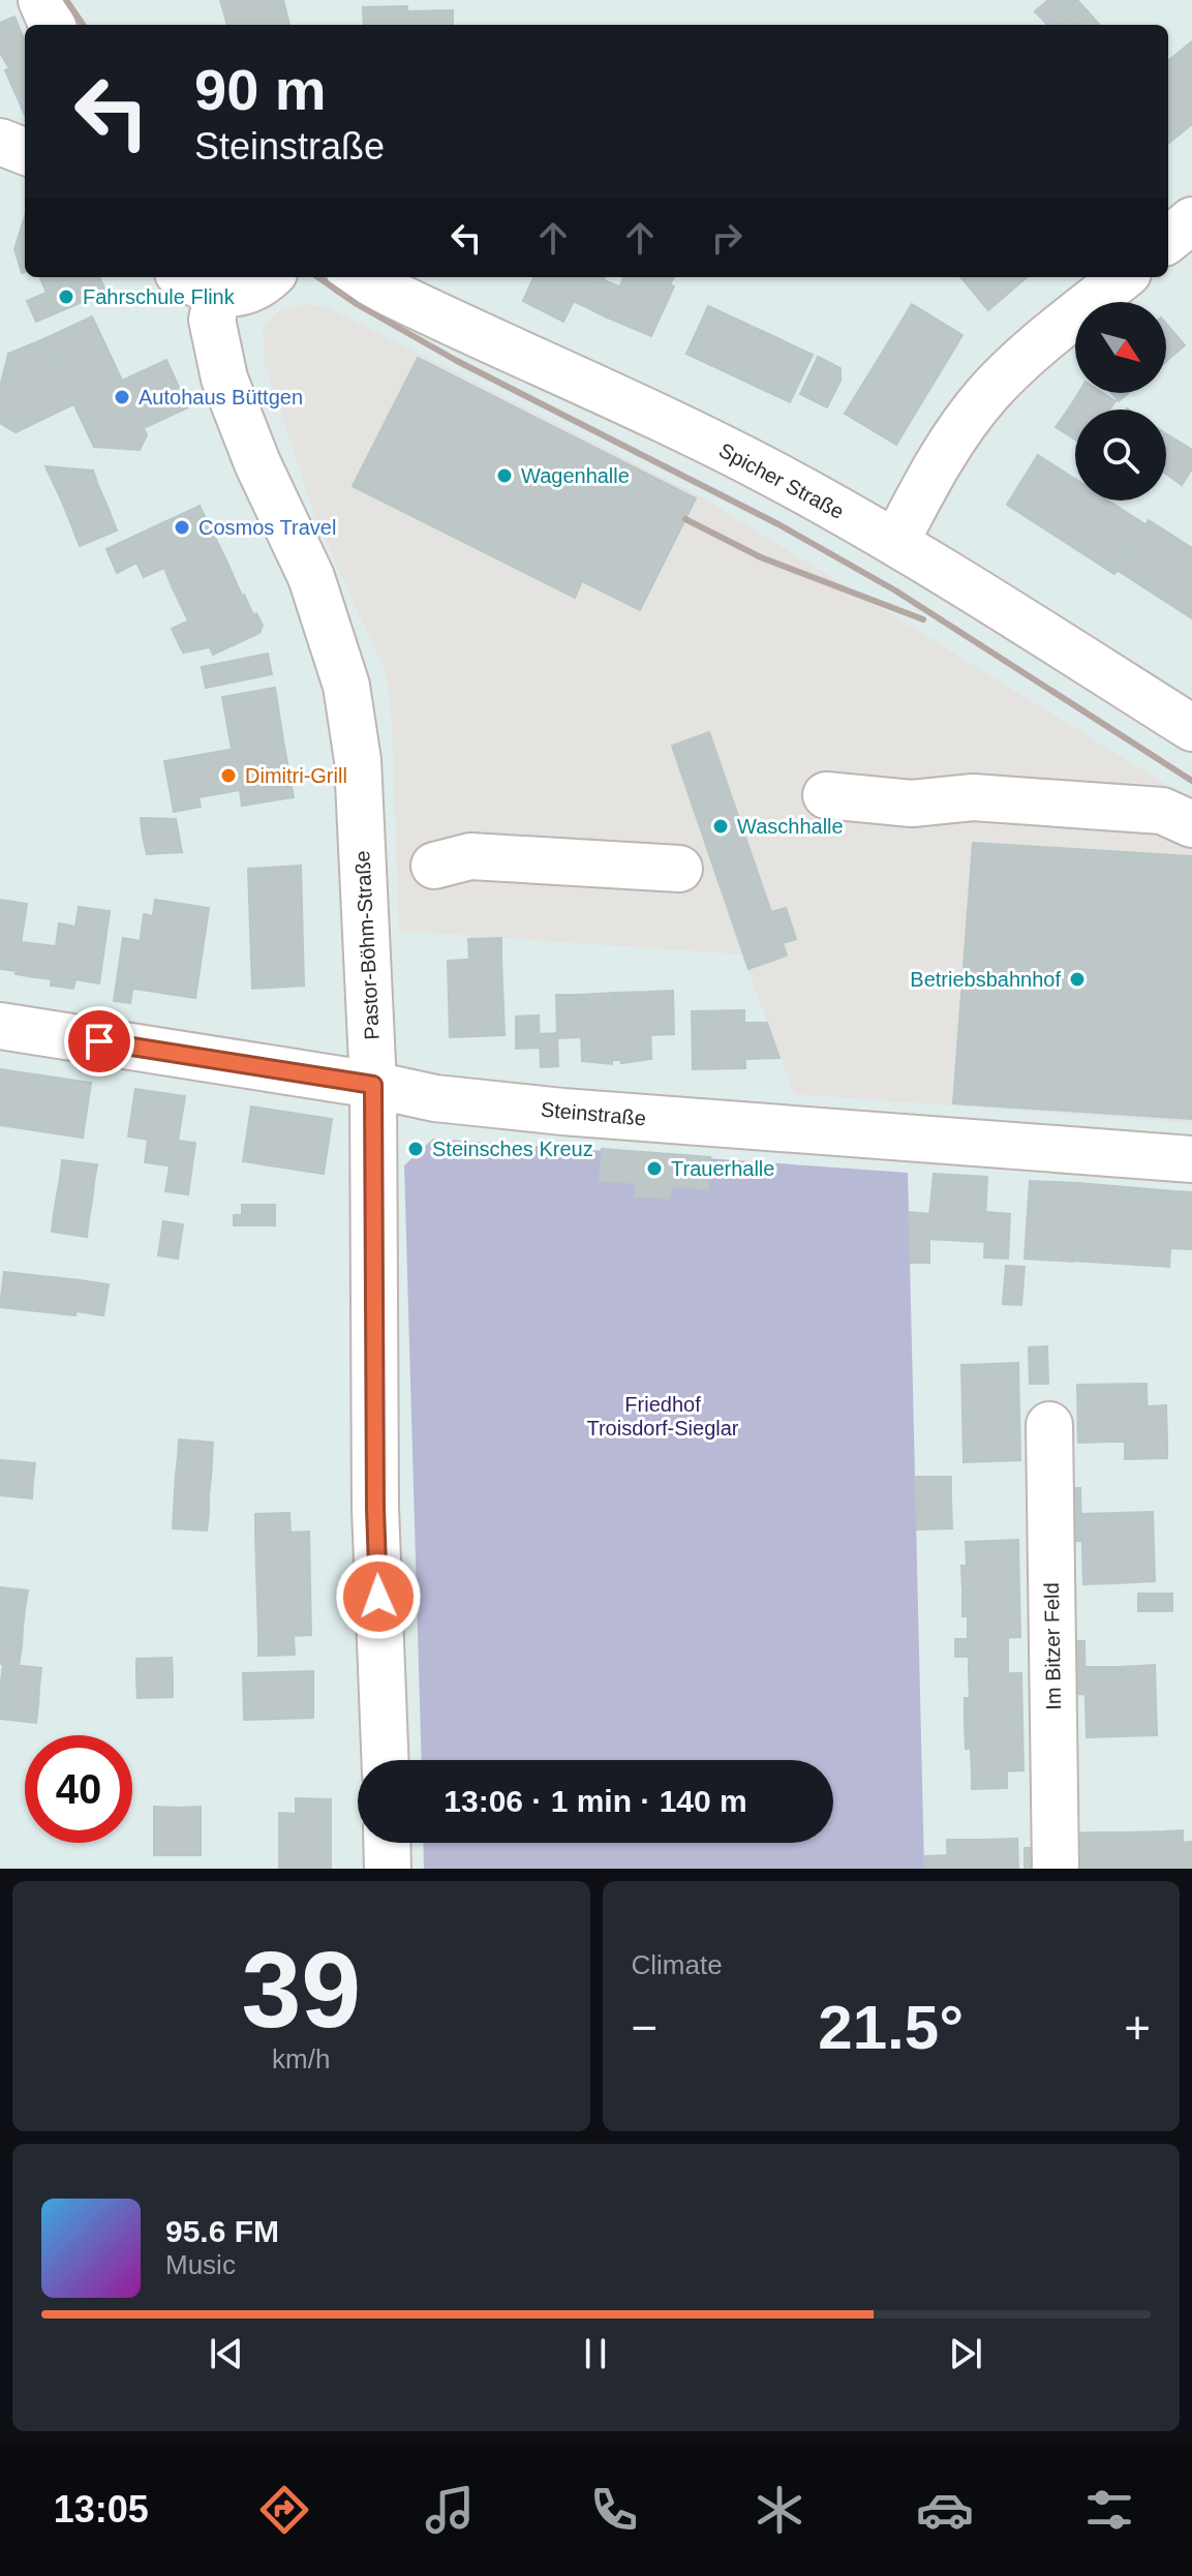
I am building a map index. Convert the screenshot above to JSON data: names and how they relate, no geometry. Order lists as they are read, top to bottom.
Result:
{
  "streets": {
    "street": [
      "Spicher Straße",
      "Pastor-Böhm-Straße",
      "Steinstraße",
      "Im Bitzer Feld"
    ]
  },
  "crossings": [
    ["Pastor-Böhm-Straße", "Steinstraße"]
  ],
  "parks": ["Friedhof Troisdorf-Sieglar"],
  "places": [
    "Fahrschule Flink",
    "Autohaus Büttgen",
    "Wagenhalle",
    "Cosmos Travel",
    "Dimitri-Grill",
    "Waschhalle",
    "Betriebsbahnhof",
    "Steinsches Kreuz",
    "Trauerhalle"
  ],
  "north": "bottom right",
  "page": {
    "turn": ["90 m", "Steinstraße"],
    "limit": "40",
    "trip": "13:06 · 1 min · 140 m",
    "tile": [
      ["39", "km/h"],
      "Climate"
    ],
    "heat": ["−", "21.5°", "+"],
    "song": ["95.6 FM", "Music"],
    "tabs": "13:05"
  }
}
